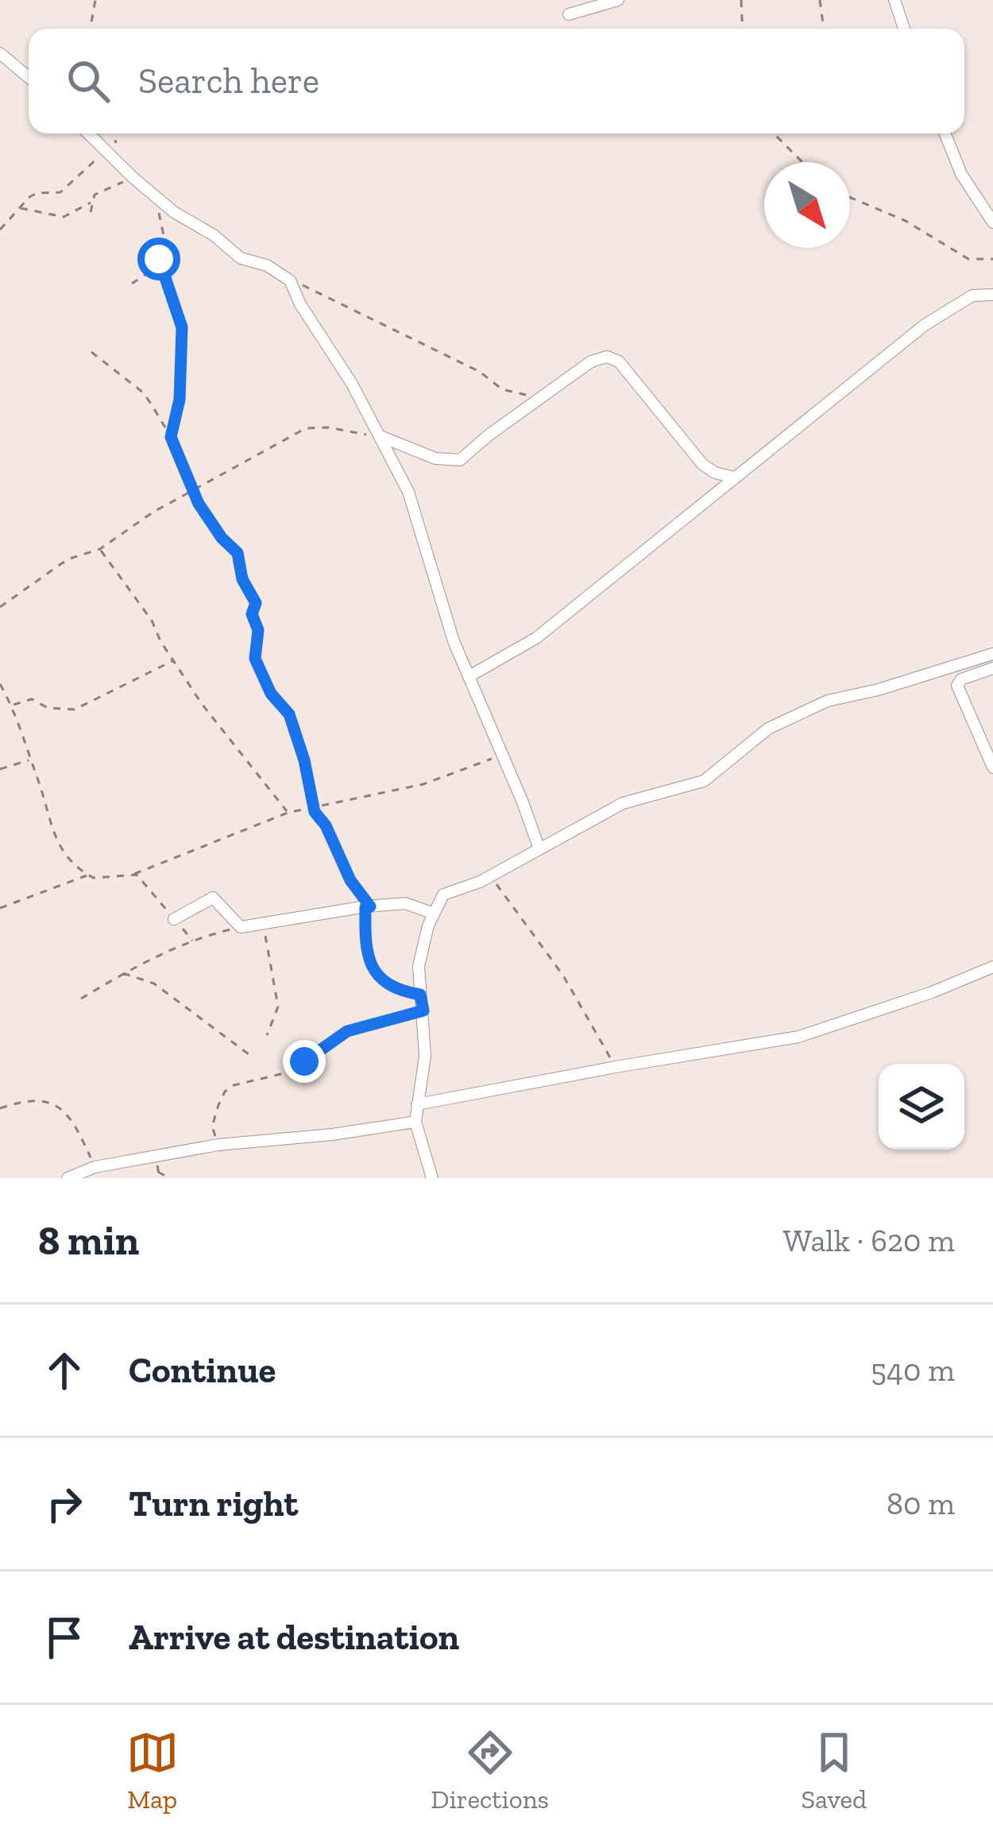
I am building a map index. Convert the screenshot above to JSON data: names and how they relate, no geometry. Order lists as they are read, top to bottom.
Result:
{
  "north": "bottom right",
  "page": {
    "search": "Search here",
    "heading": ["8 min", "Walk · 620 m"],
    "list": [
      ["Continue", "540 m"],
      ["Turn right", "80 m"],
      "Arrive at destination"
    ],
    "nav": ["Map", "Directions", "Saved"]
  }
}
